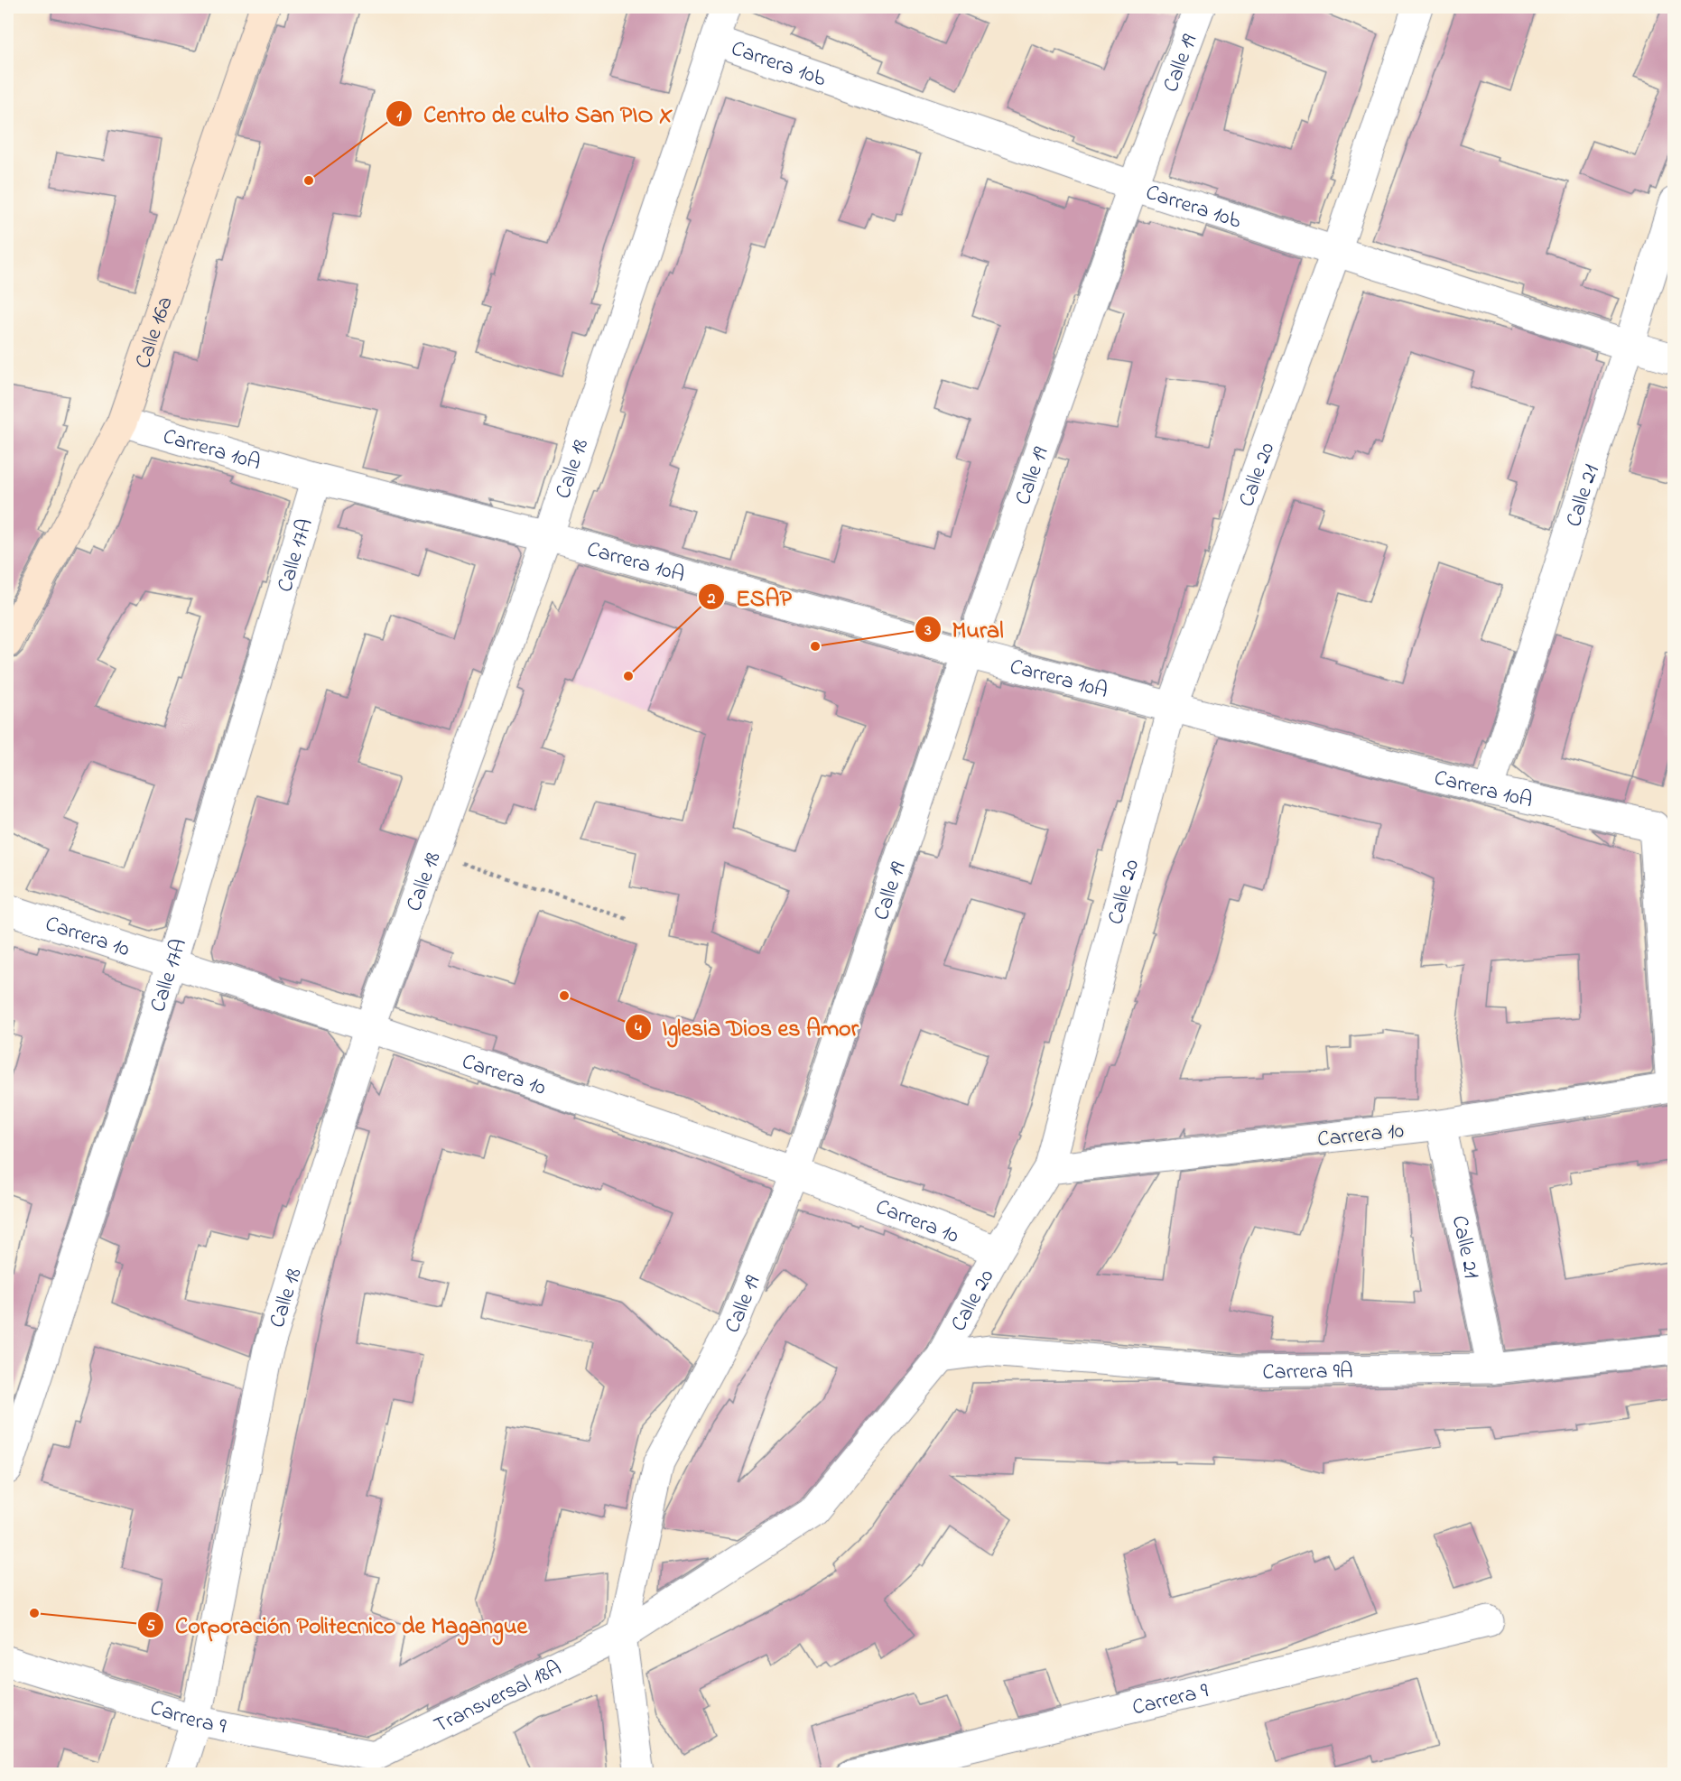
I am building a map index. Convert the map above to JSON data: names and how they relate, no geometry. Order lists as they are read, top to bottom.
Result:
{
  "streets": {
    "main road": ["Calle 16a"],
    "street": [
      "Calle 19",
      "Carrera 10b",
      "Carrera 10A",
      "Calle 18",
      "Calle 20",
      "Calle 21",
      "Calle 17A",
      "Carrera 10",
      "Carrera 9A",
      "Transversal 18A",
      "Carrera 9"
    ]
  },
  "crossings": [
    ["Calle 19", "Carrera 10b"],
    ["Calle 19", "Carrera 10A"],
    ["Calle 19", "Calle 20"],
    ["Calle 19", "Carrera 10"],
    ["Calle 19", "Transversal 18A"],
    ["Carrera 10b", "Calle 18"],
    ["Carrera 10b", "Calle 20"],
    ["Carrera 10b", "Calle 21"],
    ["Calle 16a", "Carrera 10A"],
    ["Carrera 10A", "Calle 18"],
    ["Carrera 10A", "Calle 20"],
    ["Carrera 10A", "Calle 21"],
    ["Carrera 10A", "Calle 17A"],
    ["Carrera 10A", "Carrera 10"],
    ["Calle 18", "Carrera 10"],
    ["Calle 18", "Carrera 9"],
    ["Calle 20", "Carrera 10"],
    ["Calle 20", "Carrera 9A"],
    ["Calle 20", "Transversal 18A"],
    ["Calle 21", "Carrera 10"],
    ["Calle 21", "Carrera 9A"],
    ["Calle 17A", "Carrera 10"],
    ["Transversal 18A", "Carrera 9"]
  ],
  "places": [
    "Centro de culto San PIO X",
    "Mural",
    "ESAP",
    "Iglesia Dios es Amor",
    "Corporación Politecnico de Magangue"
  ]
}
